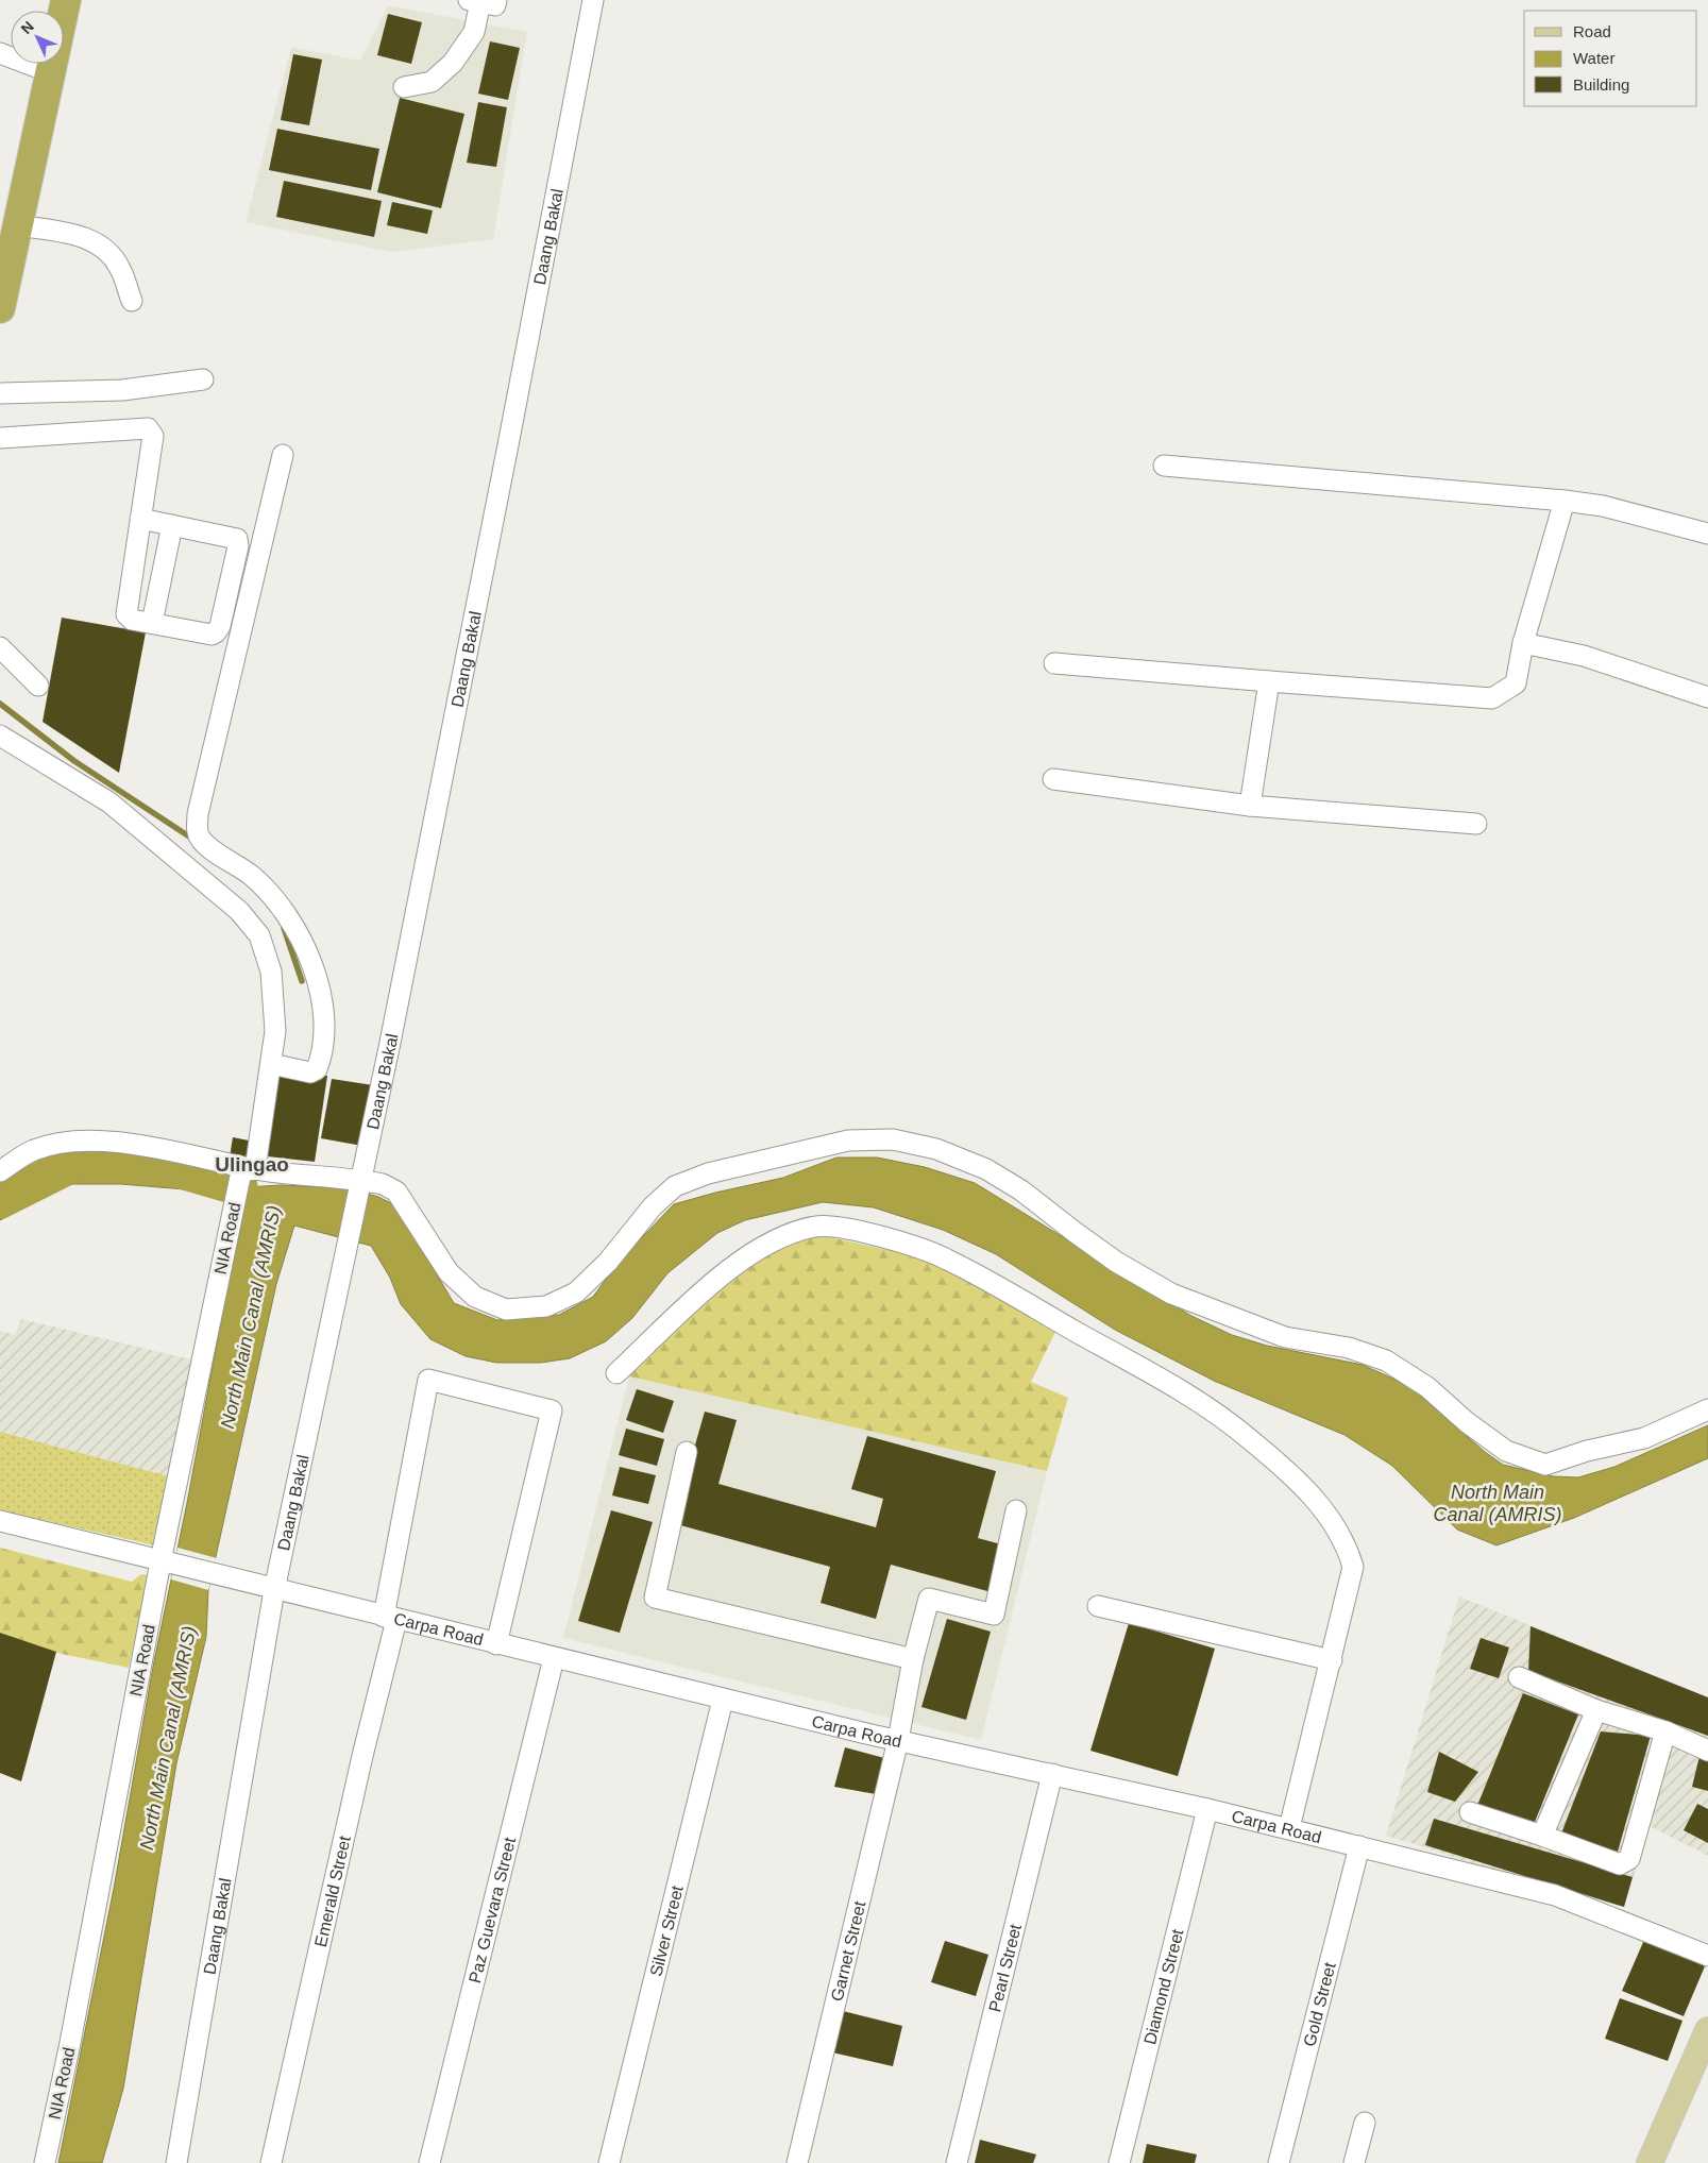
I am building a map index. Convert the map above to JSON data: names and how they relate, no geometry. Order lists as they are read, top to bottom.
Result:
{
  "streets": {
    "street": [
      "Daang Bakal",
      "NIA Road",
      "Carpa Road",
      "Emerald Street",
      "Paz Guevara Street",
      "Silver Street",
      "Garnet Street",
      "Pearl Street",
      "Diamond Street",
      "Gold Street"
    ]
  },
  "crossings": [
    ["Daang Bakal", "Carpa Road"],
    ["NIA Road", "Carpa Road"],
    ["Carpa Road", "Emerald Street"],
    ["Carpa Road", "Paz Guevara Street"],
    ["Carpa Road", "Silver Street"],
    ["Carpa Road", "Garnet Street"],
    ["Carpa Road", "Pearl Street"],
    ["Carpa Road", "Diamond Street"],
    ["Carpa Road", "Gold Street"]
  ],
  "districts": ["Ulingao"],
  "water": ["North Main Canal (AMRIS)"],
  "legend": ["Road", "Water", "Building"],
  "north": "top left"
}
